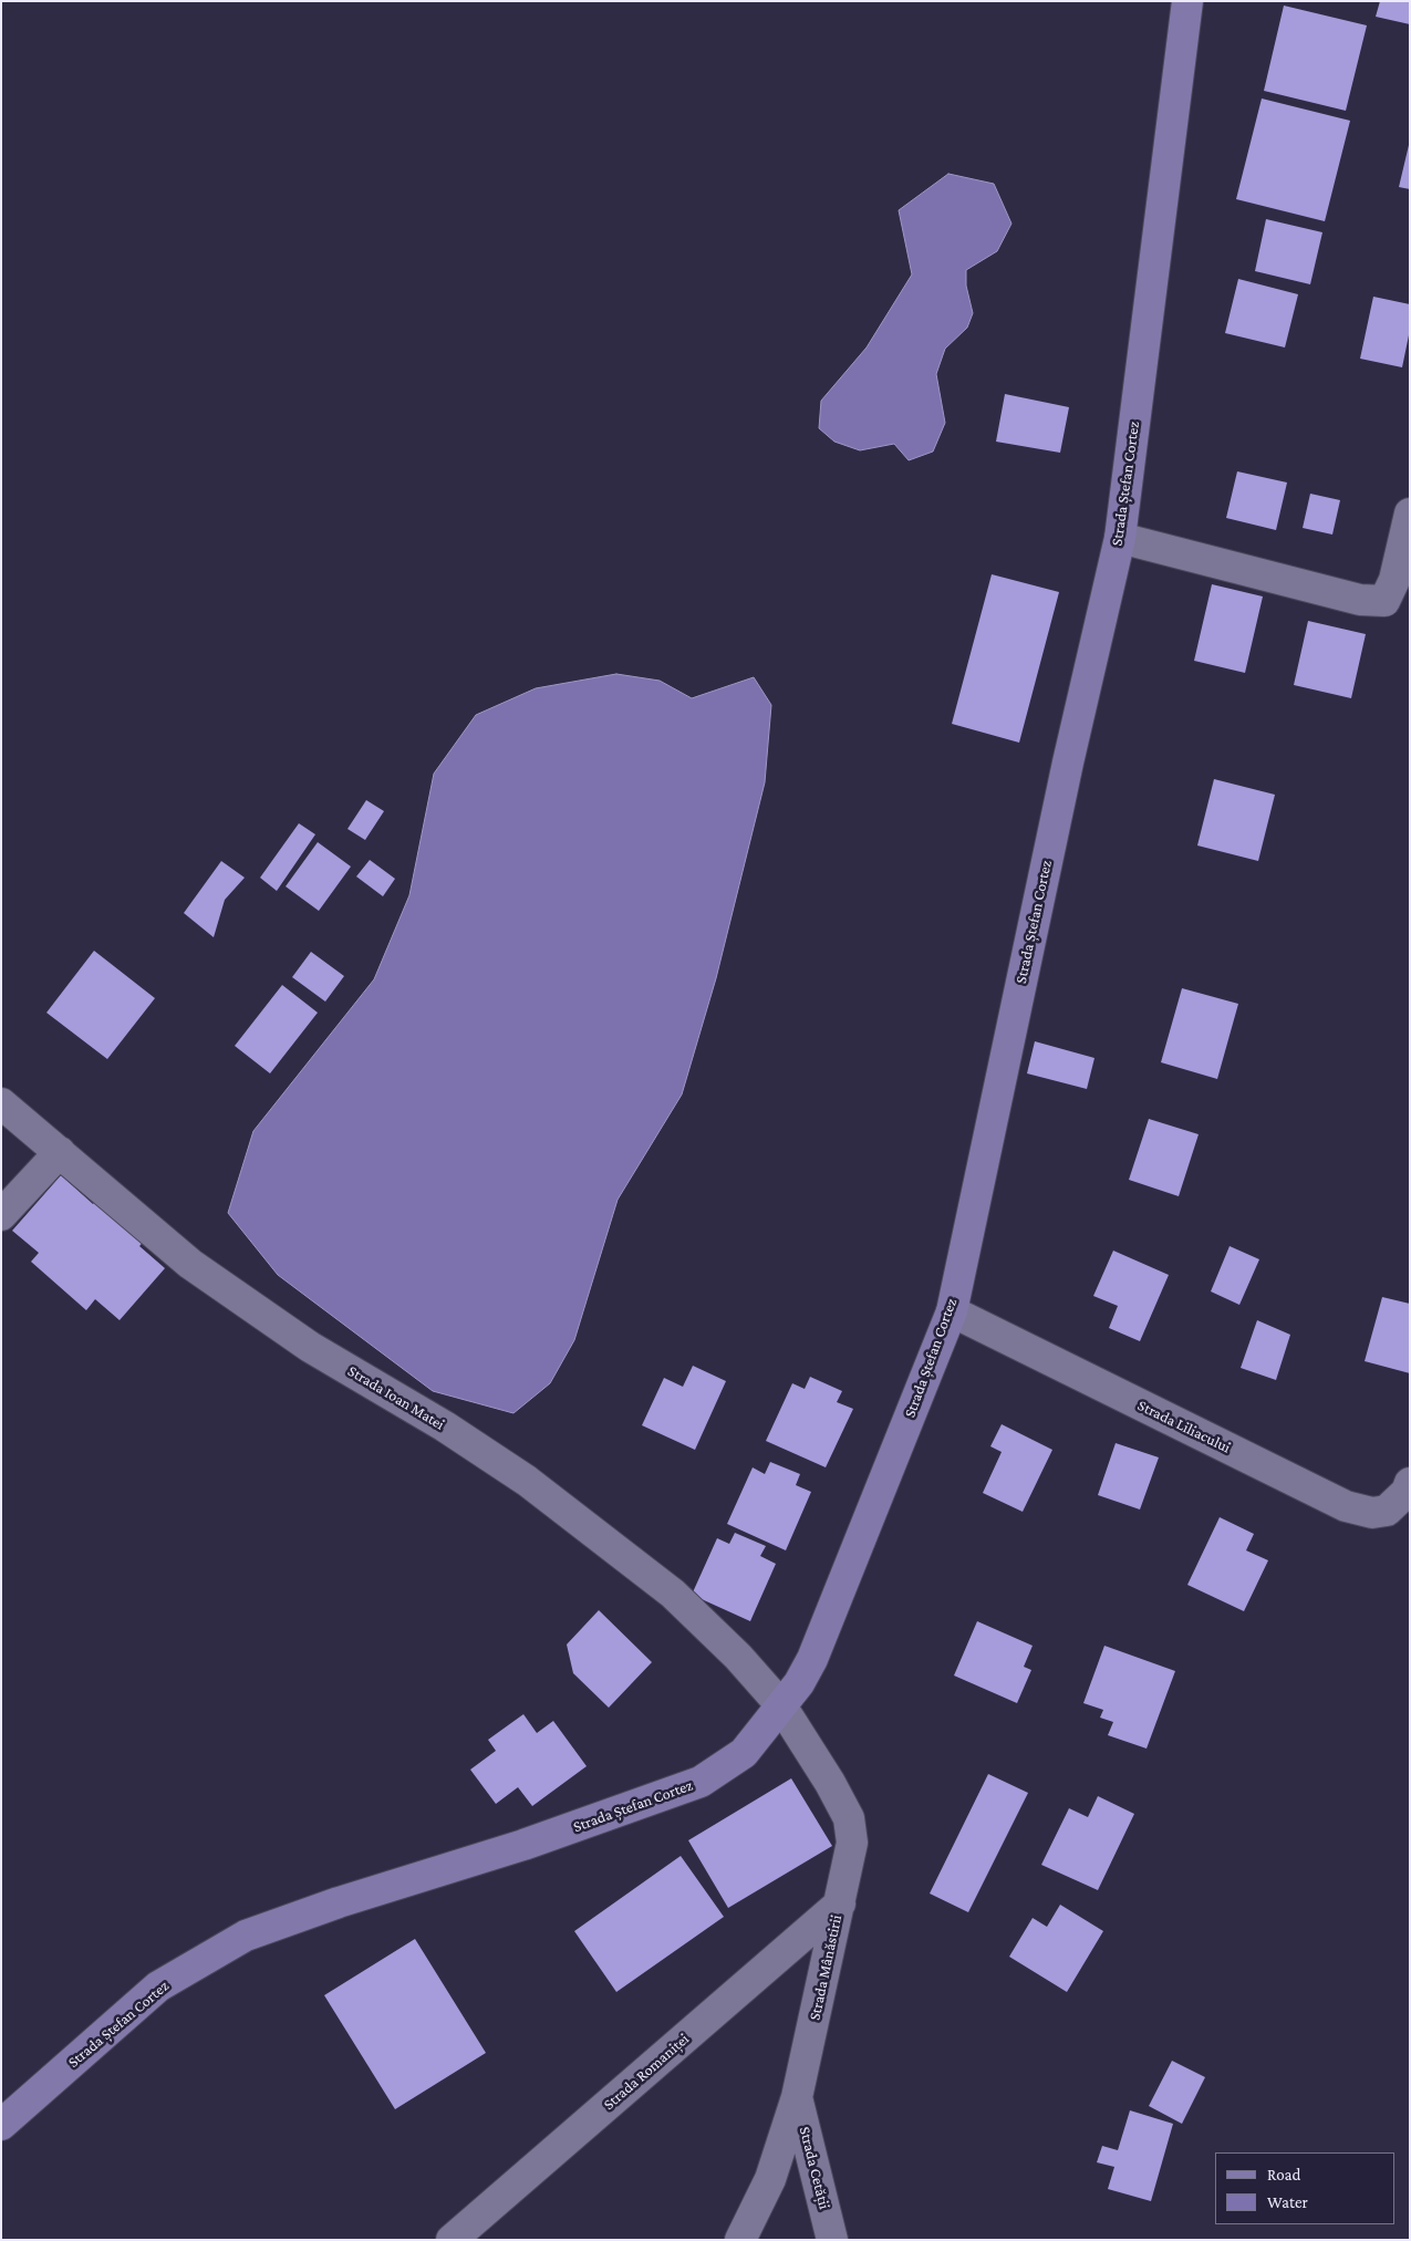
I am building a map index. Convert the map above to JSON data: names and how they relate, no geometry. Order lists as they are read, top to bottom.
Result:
{
  "streets": {
    "street": [
      "Strada Ștefan Cortez",
      "Strada Ioan Matei",
      "Strada Liliacului",
      "Strada Mânăstirii",
      "Strada Romaniței",
      "Strada Cetății"
    ]
  },
  "crossings": [
    ["Strada Ștefan Cortez", "Strada Ioan Matei"],
    ["Strada Ștefan Cortez", "Strada Liliacului"],
    ["Strada Ștefan Cortez", "Strada Mânăstirii"],
    ["Strada Ioan Matei", "Strada Mânăstirii"],
    ["Strada Mânăstirii", "Strada Romaniței"],
    ["Strada Mânăstirii", "Strada Cetății"]
  ],
  "legend": ["Road", "Water"]
}
